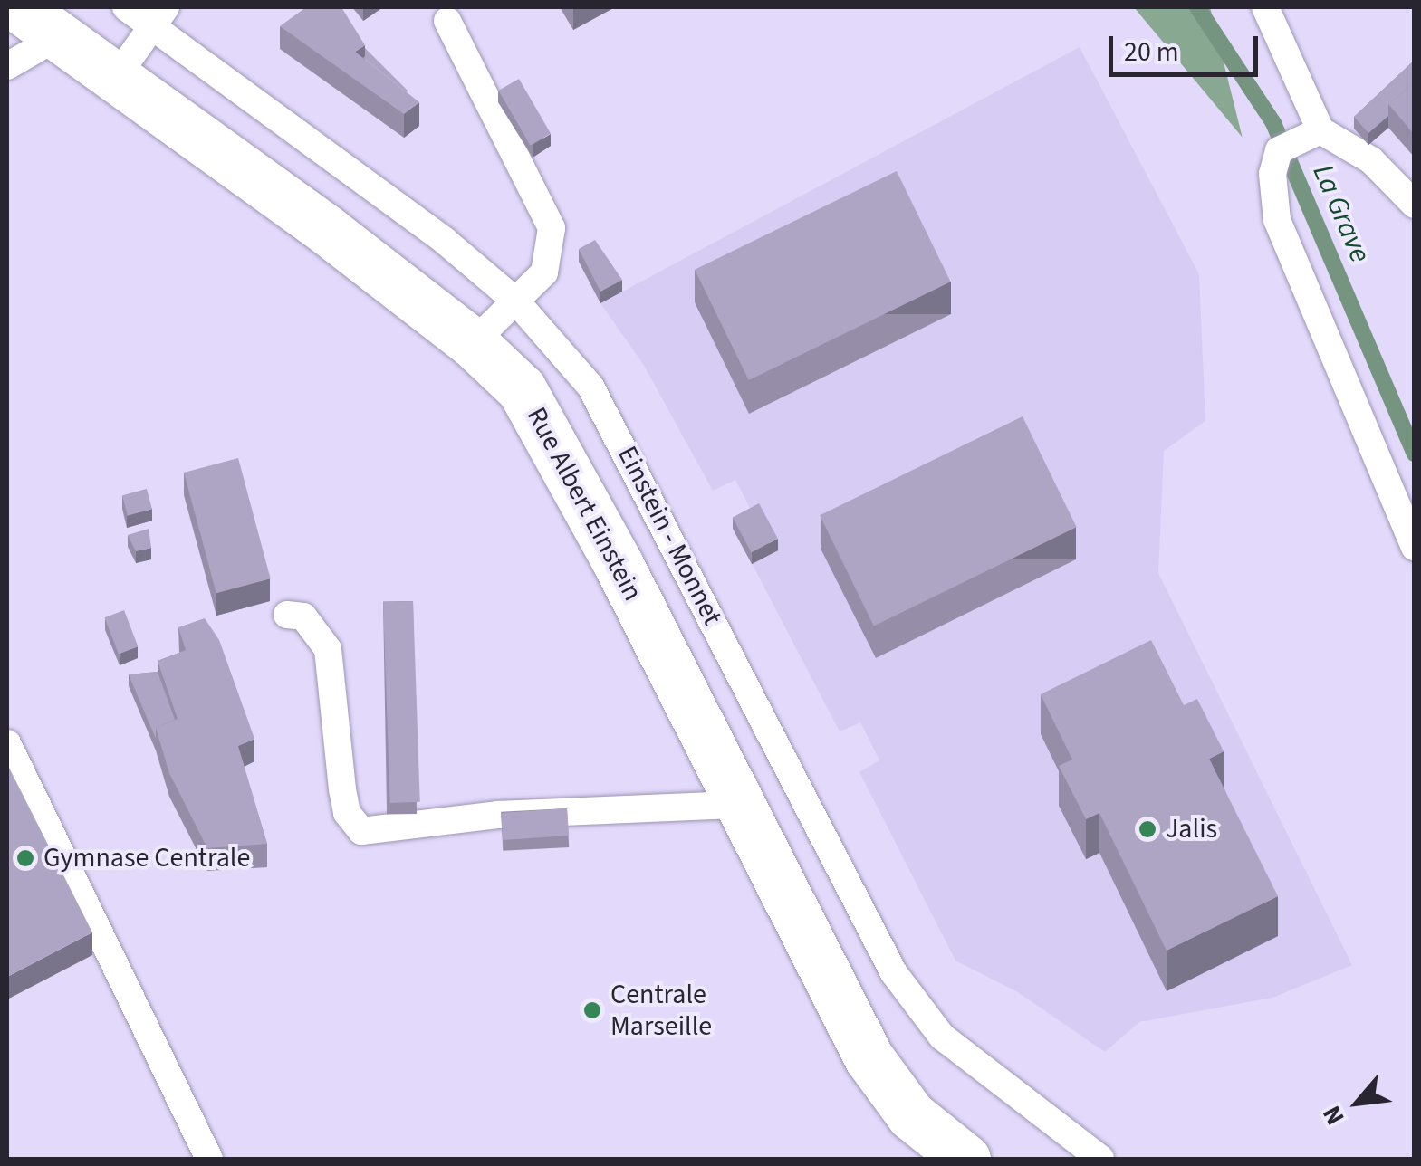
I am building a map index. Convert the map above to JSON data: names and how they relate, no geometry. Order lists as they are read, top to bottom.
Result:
{
  "streets": {
    "street": ["Rue Albert Einstein"],
    "lane": ["Einstein - Monnet"]
  },
  "water": ["La Grave"],
  "places": ["Jalis", "Gymnase Centrale", "Centrale Marseille"],
  "scale_bar": "20 m",
  "north": "bottom left"
}
